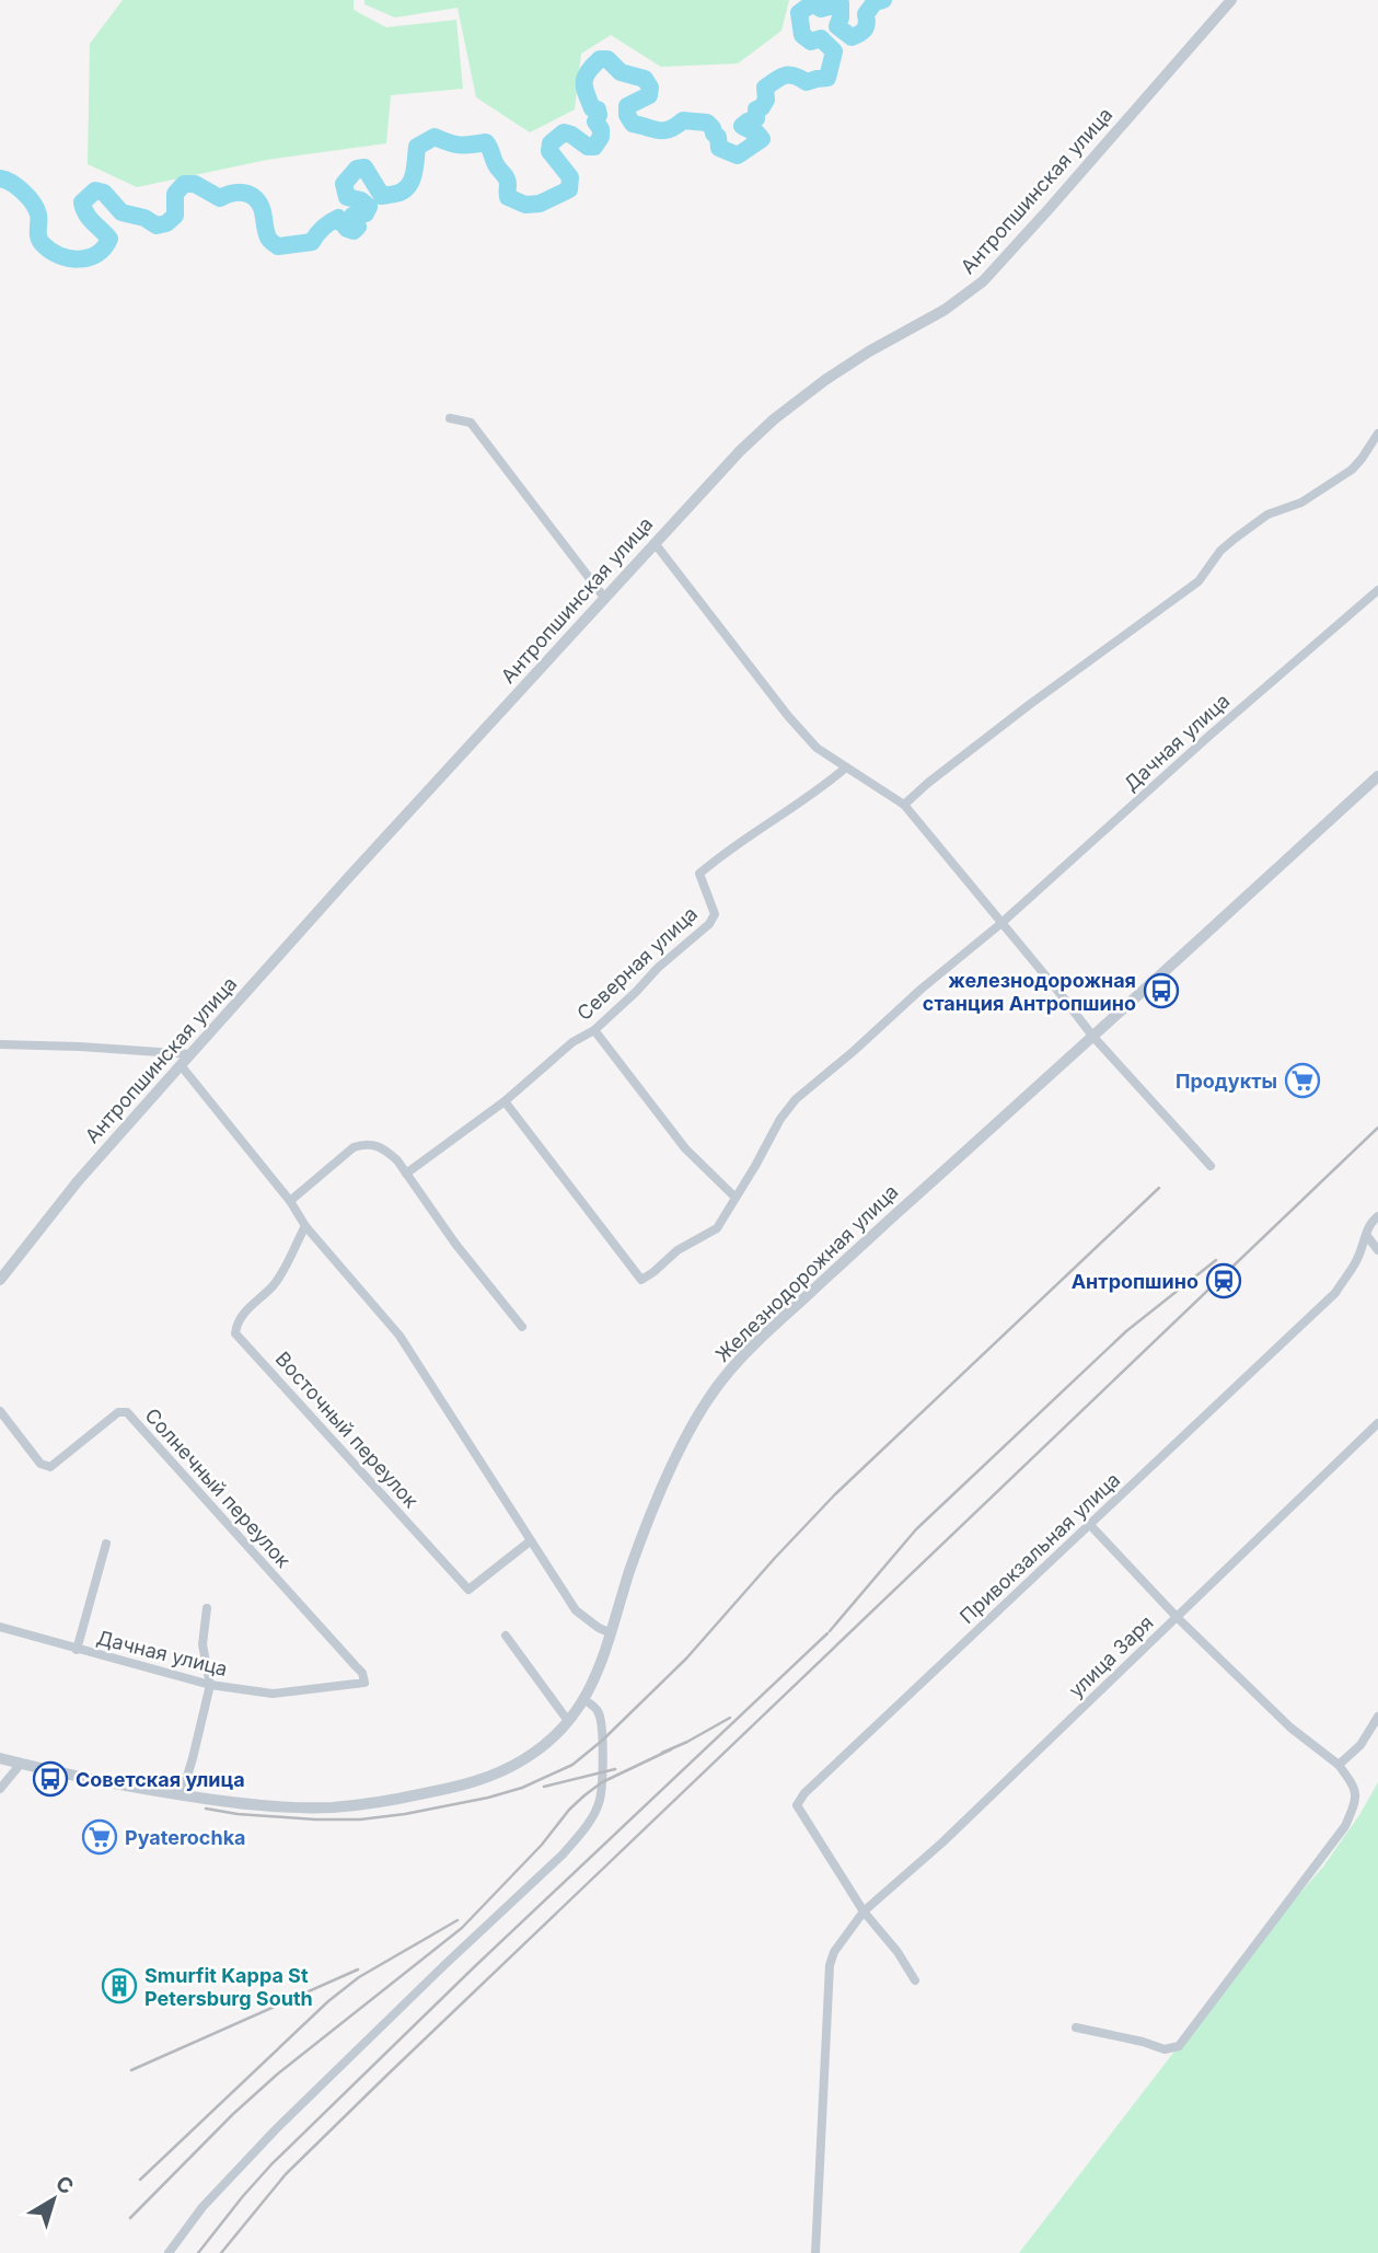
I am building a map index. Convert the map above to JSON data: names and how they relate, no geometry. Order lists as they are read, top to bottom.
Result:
{
  "streets": {
    "street": [
      "Антропшинская улица",
      "Дачная улица",
      "Северная улица",
      "Железнодорожная улица",
      "Восточный переулок",
      "Солнечный переулок",
      "Привокзальная улица",
      "улица Заря"
    ]
  },
  "crossings": [
    ["Дачная улица", "Солнечный переулок"],
    ["Привокзальная улица", "улица Заря"]
  ],
  "places": {
    "bus stop": ["железнодорожная станция Антропшино", "Советская улица"],
    "supermarket": ["Продукты", "Pyaterochka"],
    "station": ["Антропшино"],
    "building": ["Smurfit Kappa St Petersburg South"]
  },
  "north": "top right"
}
